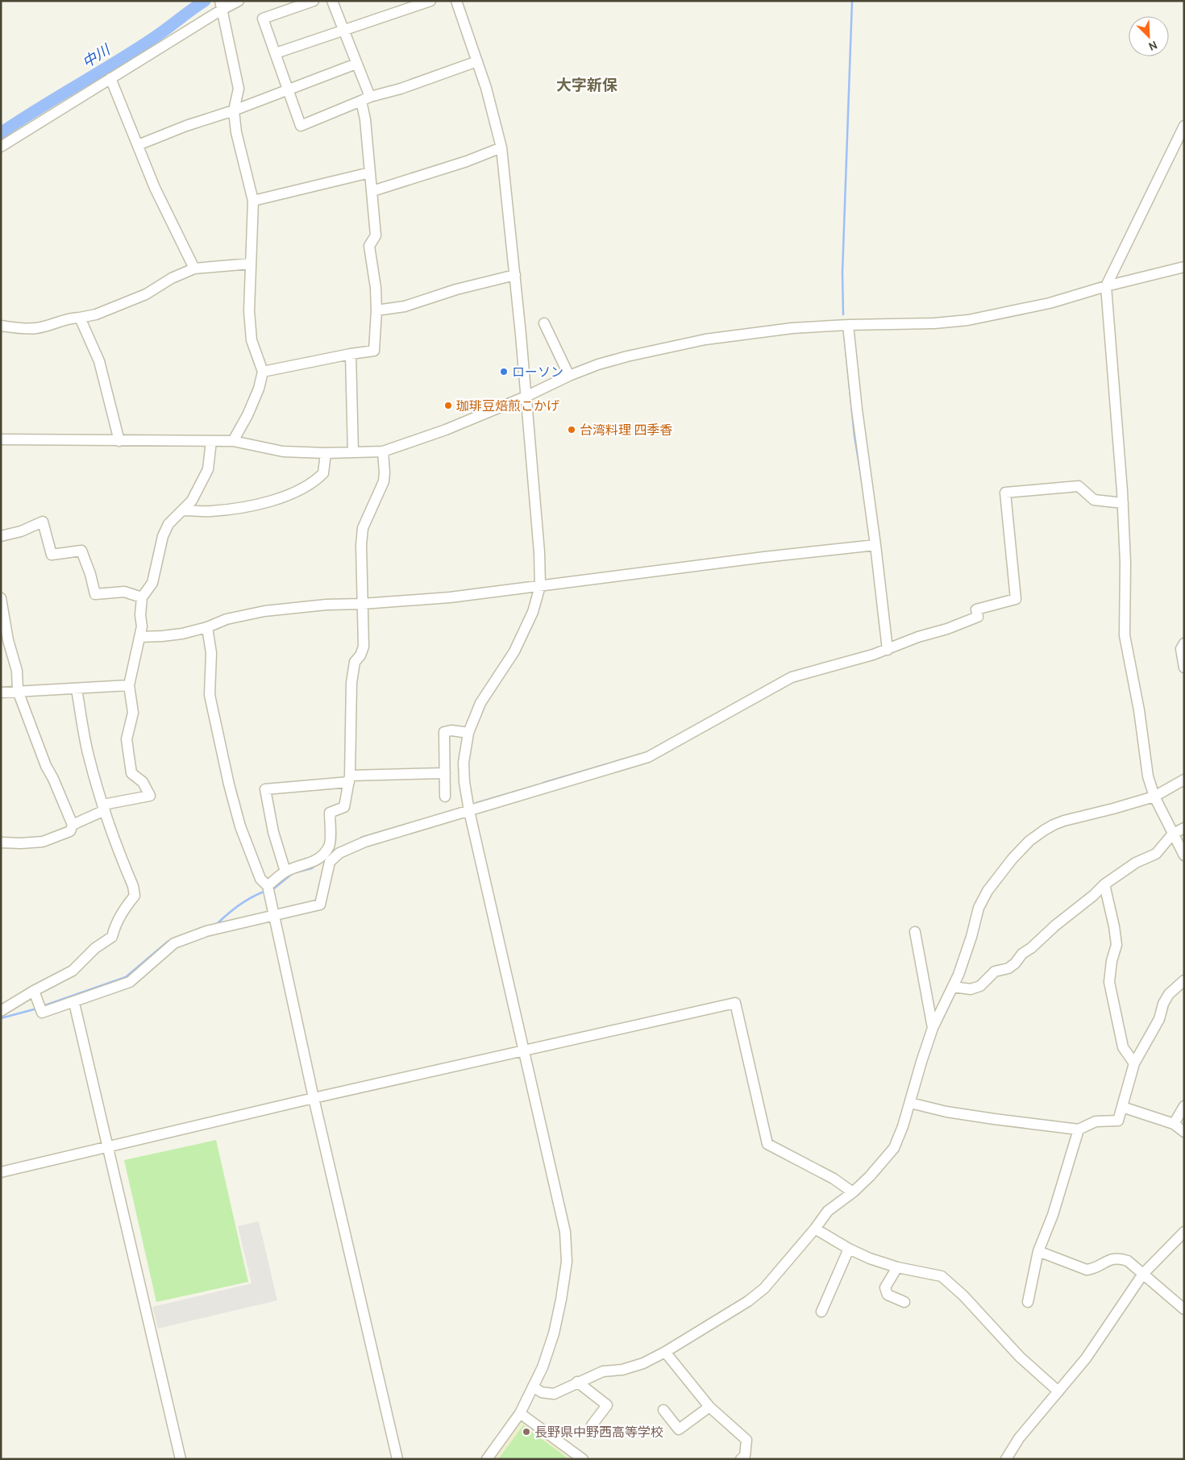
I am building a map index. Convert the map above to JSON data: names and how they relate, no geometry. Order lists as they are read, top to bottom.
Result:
{
  "districts": ["大字新保"],
  "water": ["中川"],
  "places": [
    "ローソン",
    "珈琲豆焙煎こかげ",
    "台湾料理 四季香",
    "長野県中野西高等学校"
  ],
  "north": "bottom right"
}
